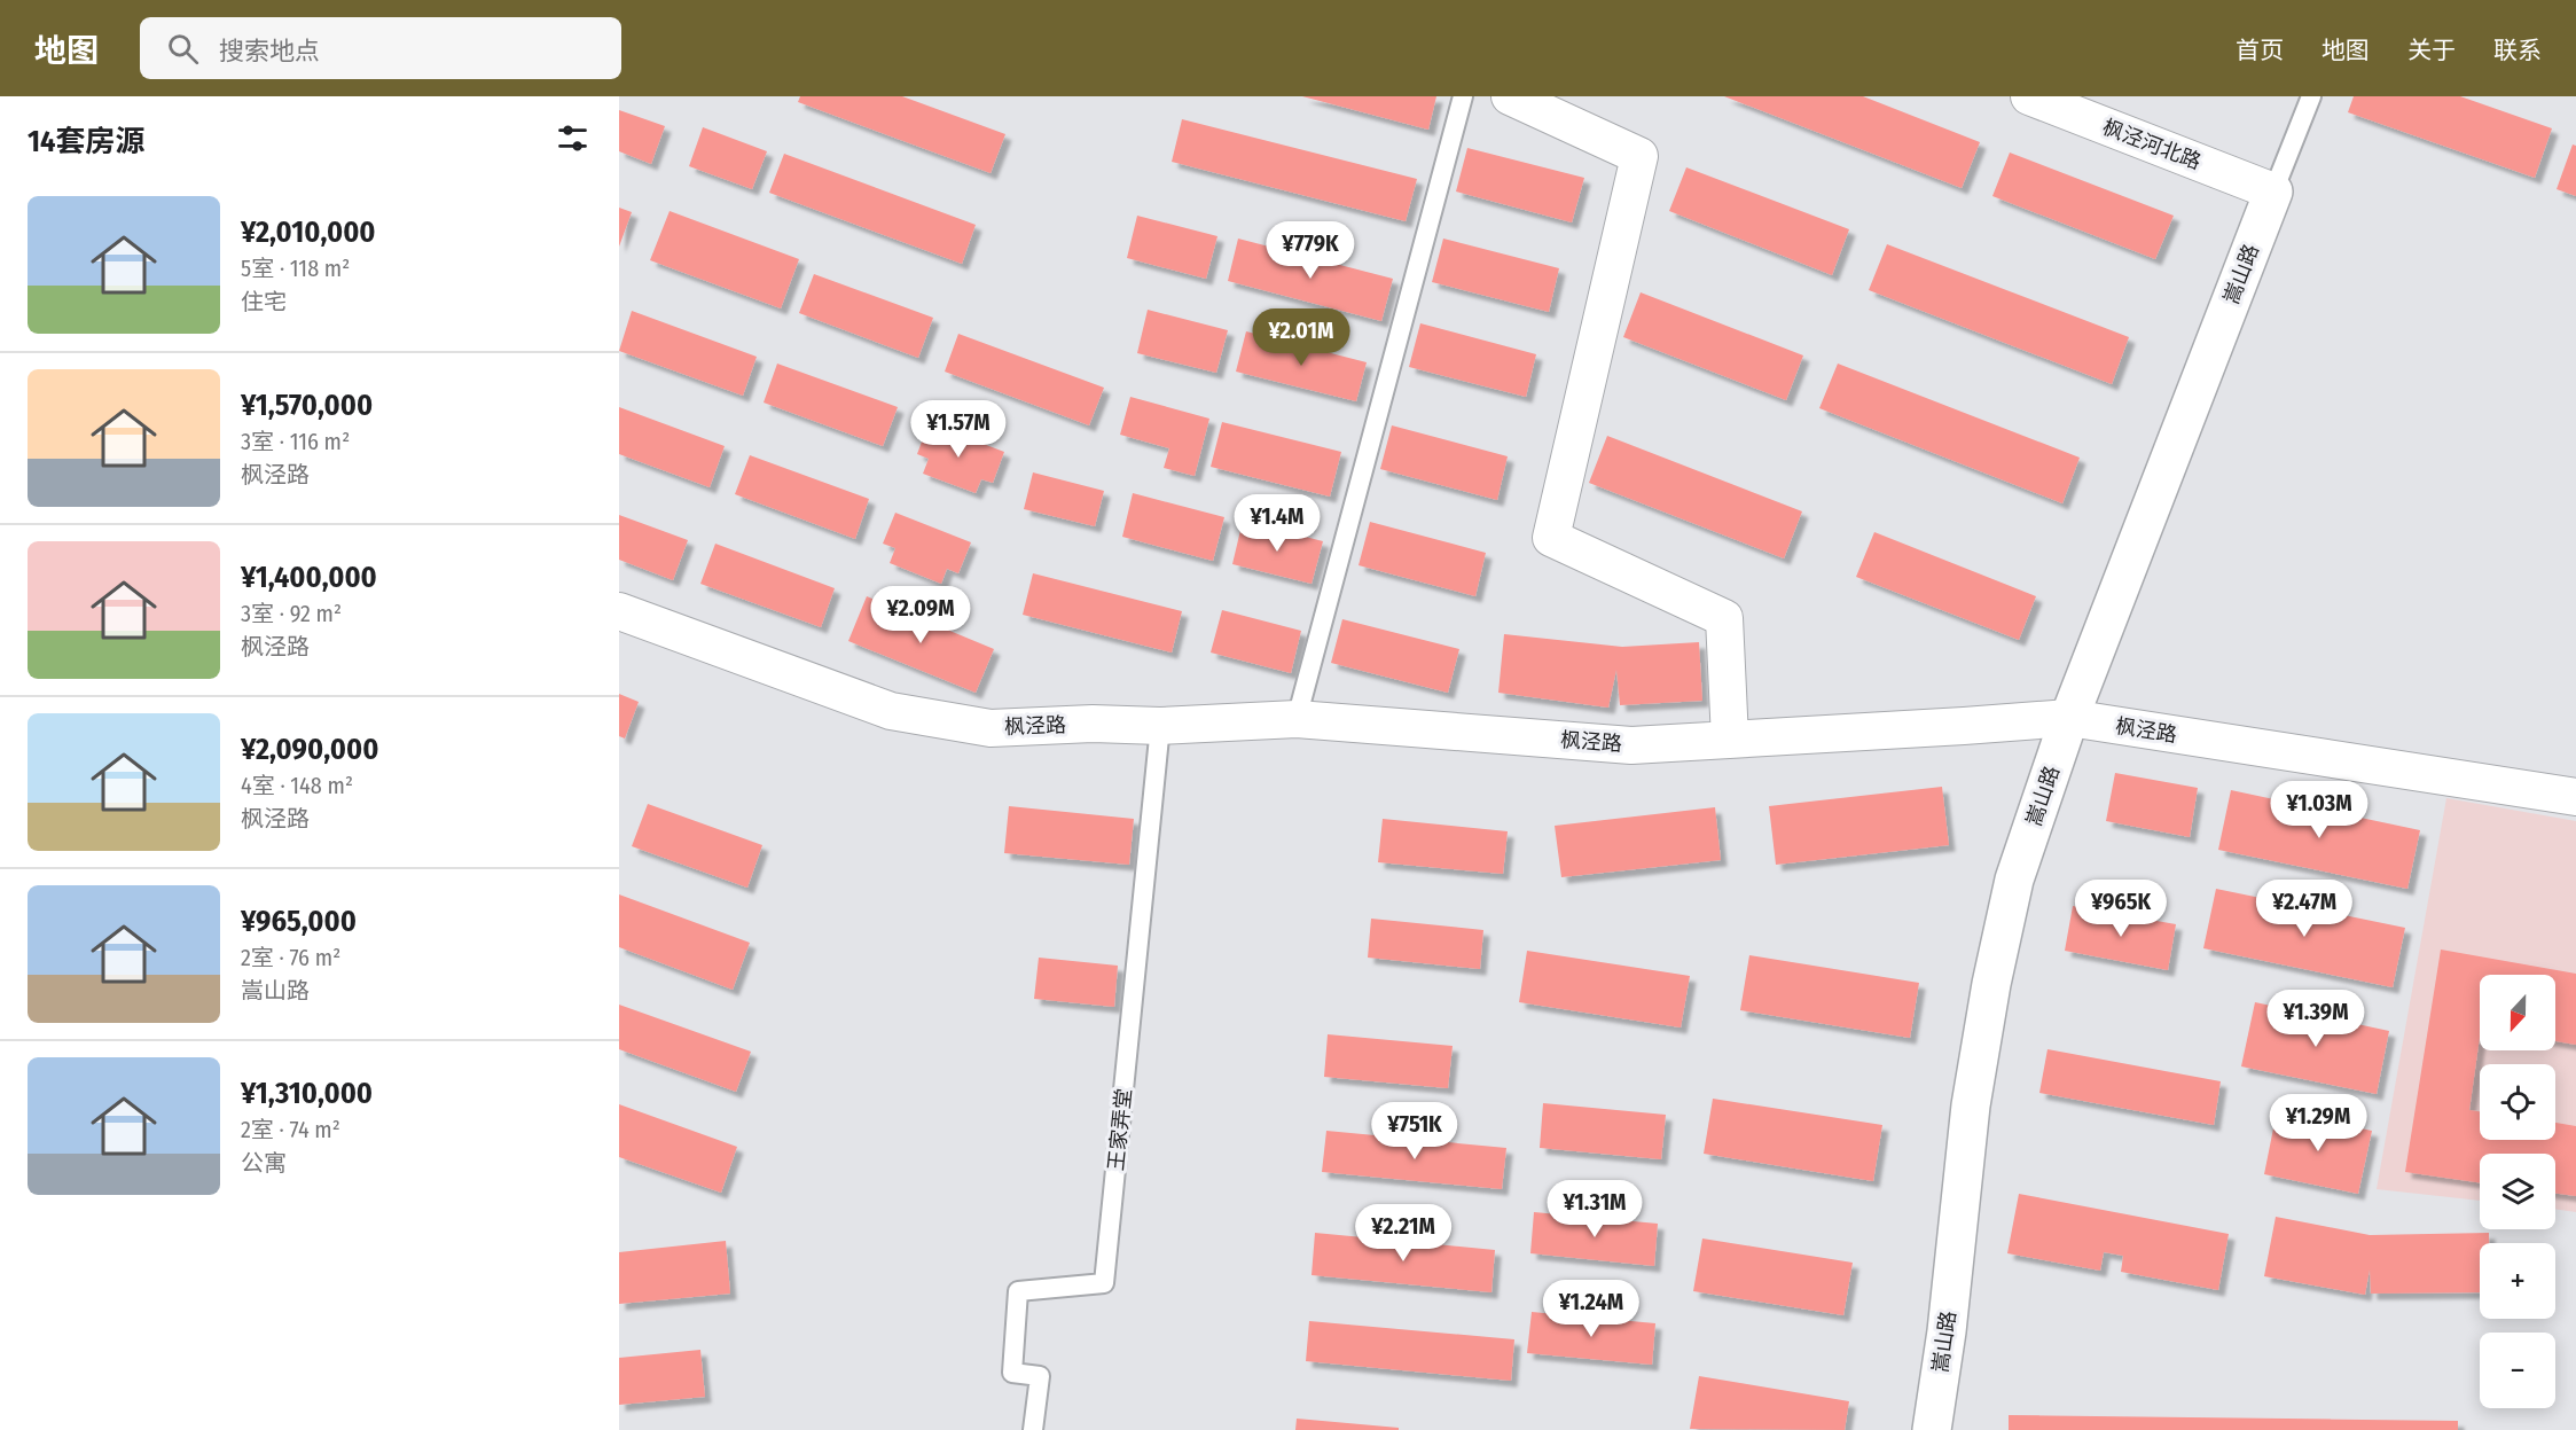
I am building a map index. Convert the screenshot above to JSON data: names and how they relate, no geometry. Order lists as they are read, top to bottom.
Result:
{
  "streets": {
    "street": ["枫泾河北路", "嵩山路", "枫泾路"],
    "lane": ["王家弄堂"]
  },
  "crossings": [
    ["枫泾河北路", "嵩山路"],
    ["嵩山路", "枫泾路"],
    ["枫泾路", "王家弄堂"]
  ],
  "north": "bottom",
  "page": {
    "header": "地图",
    "search": "搜索地点",
    "nav": [
      "首页",
      "地图",
      "关于",
      "联系"
    ],
    "heading": "14套房源",
    "list": [
      {
        "name": "¥2,010,000",
        "note": "5室 · 118 m² · 住宅"
      },
      {
        "name": "¥1,570,000",
        "note": "3室 · 116 m² · 枫泾路"
      },
      {
        "name": "¥1,400,000",
        "note": "3室 · 92 m² · 枫泾路"
      },
      {
        "name": "¥2,090,000",
        "note": "4室 · 148 m² · 枫泾路"
      },
      {
        "name": "¥965,000",
        "note": "2室 · 76 m² · 嵩山路"
      },
      {
        "name": "¥1,310,000",
        "note": "2室 · 74 m² · 公寓"
      }
    ],
    "price": [
      "¥779K",
      "¥2.01M",
      "¥1.57M",
      "¥1.4M",
      "¥2.09M",
      "¥1.03M",
      "¥965K",
      "¥2.47M",
      "¥1.39M",
      "¥1.29M",
      "¥751K",
      "¥1.31M",
      "¥2.21M",
      "¥1.24M"
    ],
    "map_buttons": ["+", "−"]
  }
}
